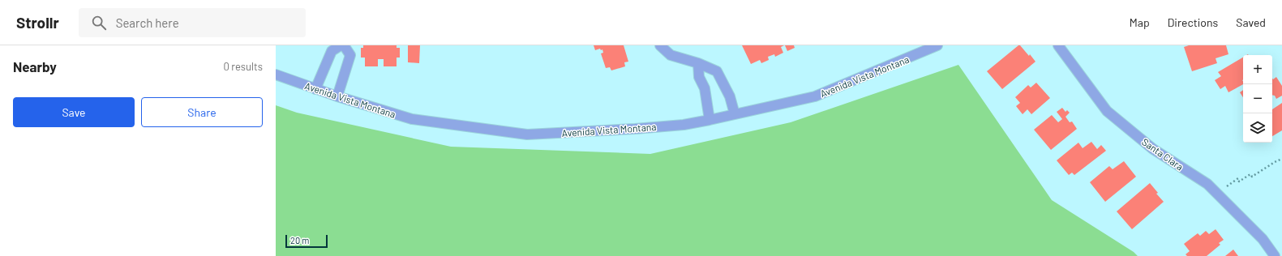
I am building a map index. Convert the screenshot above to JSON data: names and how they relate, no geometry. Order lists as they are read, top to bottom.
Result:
{
  "streets": {
    "street": ["Avenida Vista Montana", "Santa Clara"]
  },
  "scale_bar": "20 m",
  "page": {
    "header": "Strollr",
    "search": "Search here",
    "nav": ["Map", "Directions", "Saved"],
    "heading": ["Nearby", "0 results"],
    "map_buttons": ["+", "−"],
    "buttons": ["Save", "Share"],
    "scale": "20 m"
  }
}
